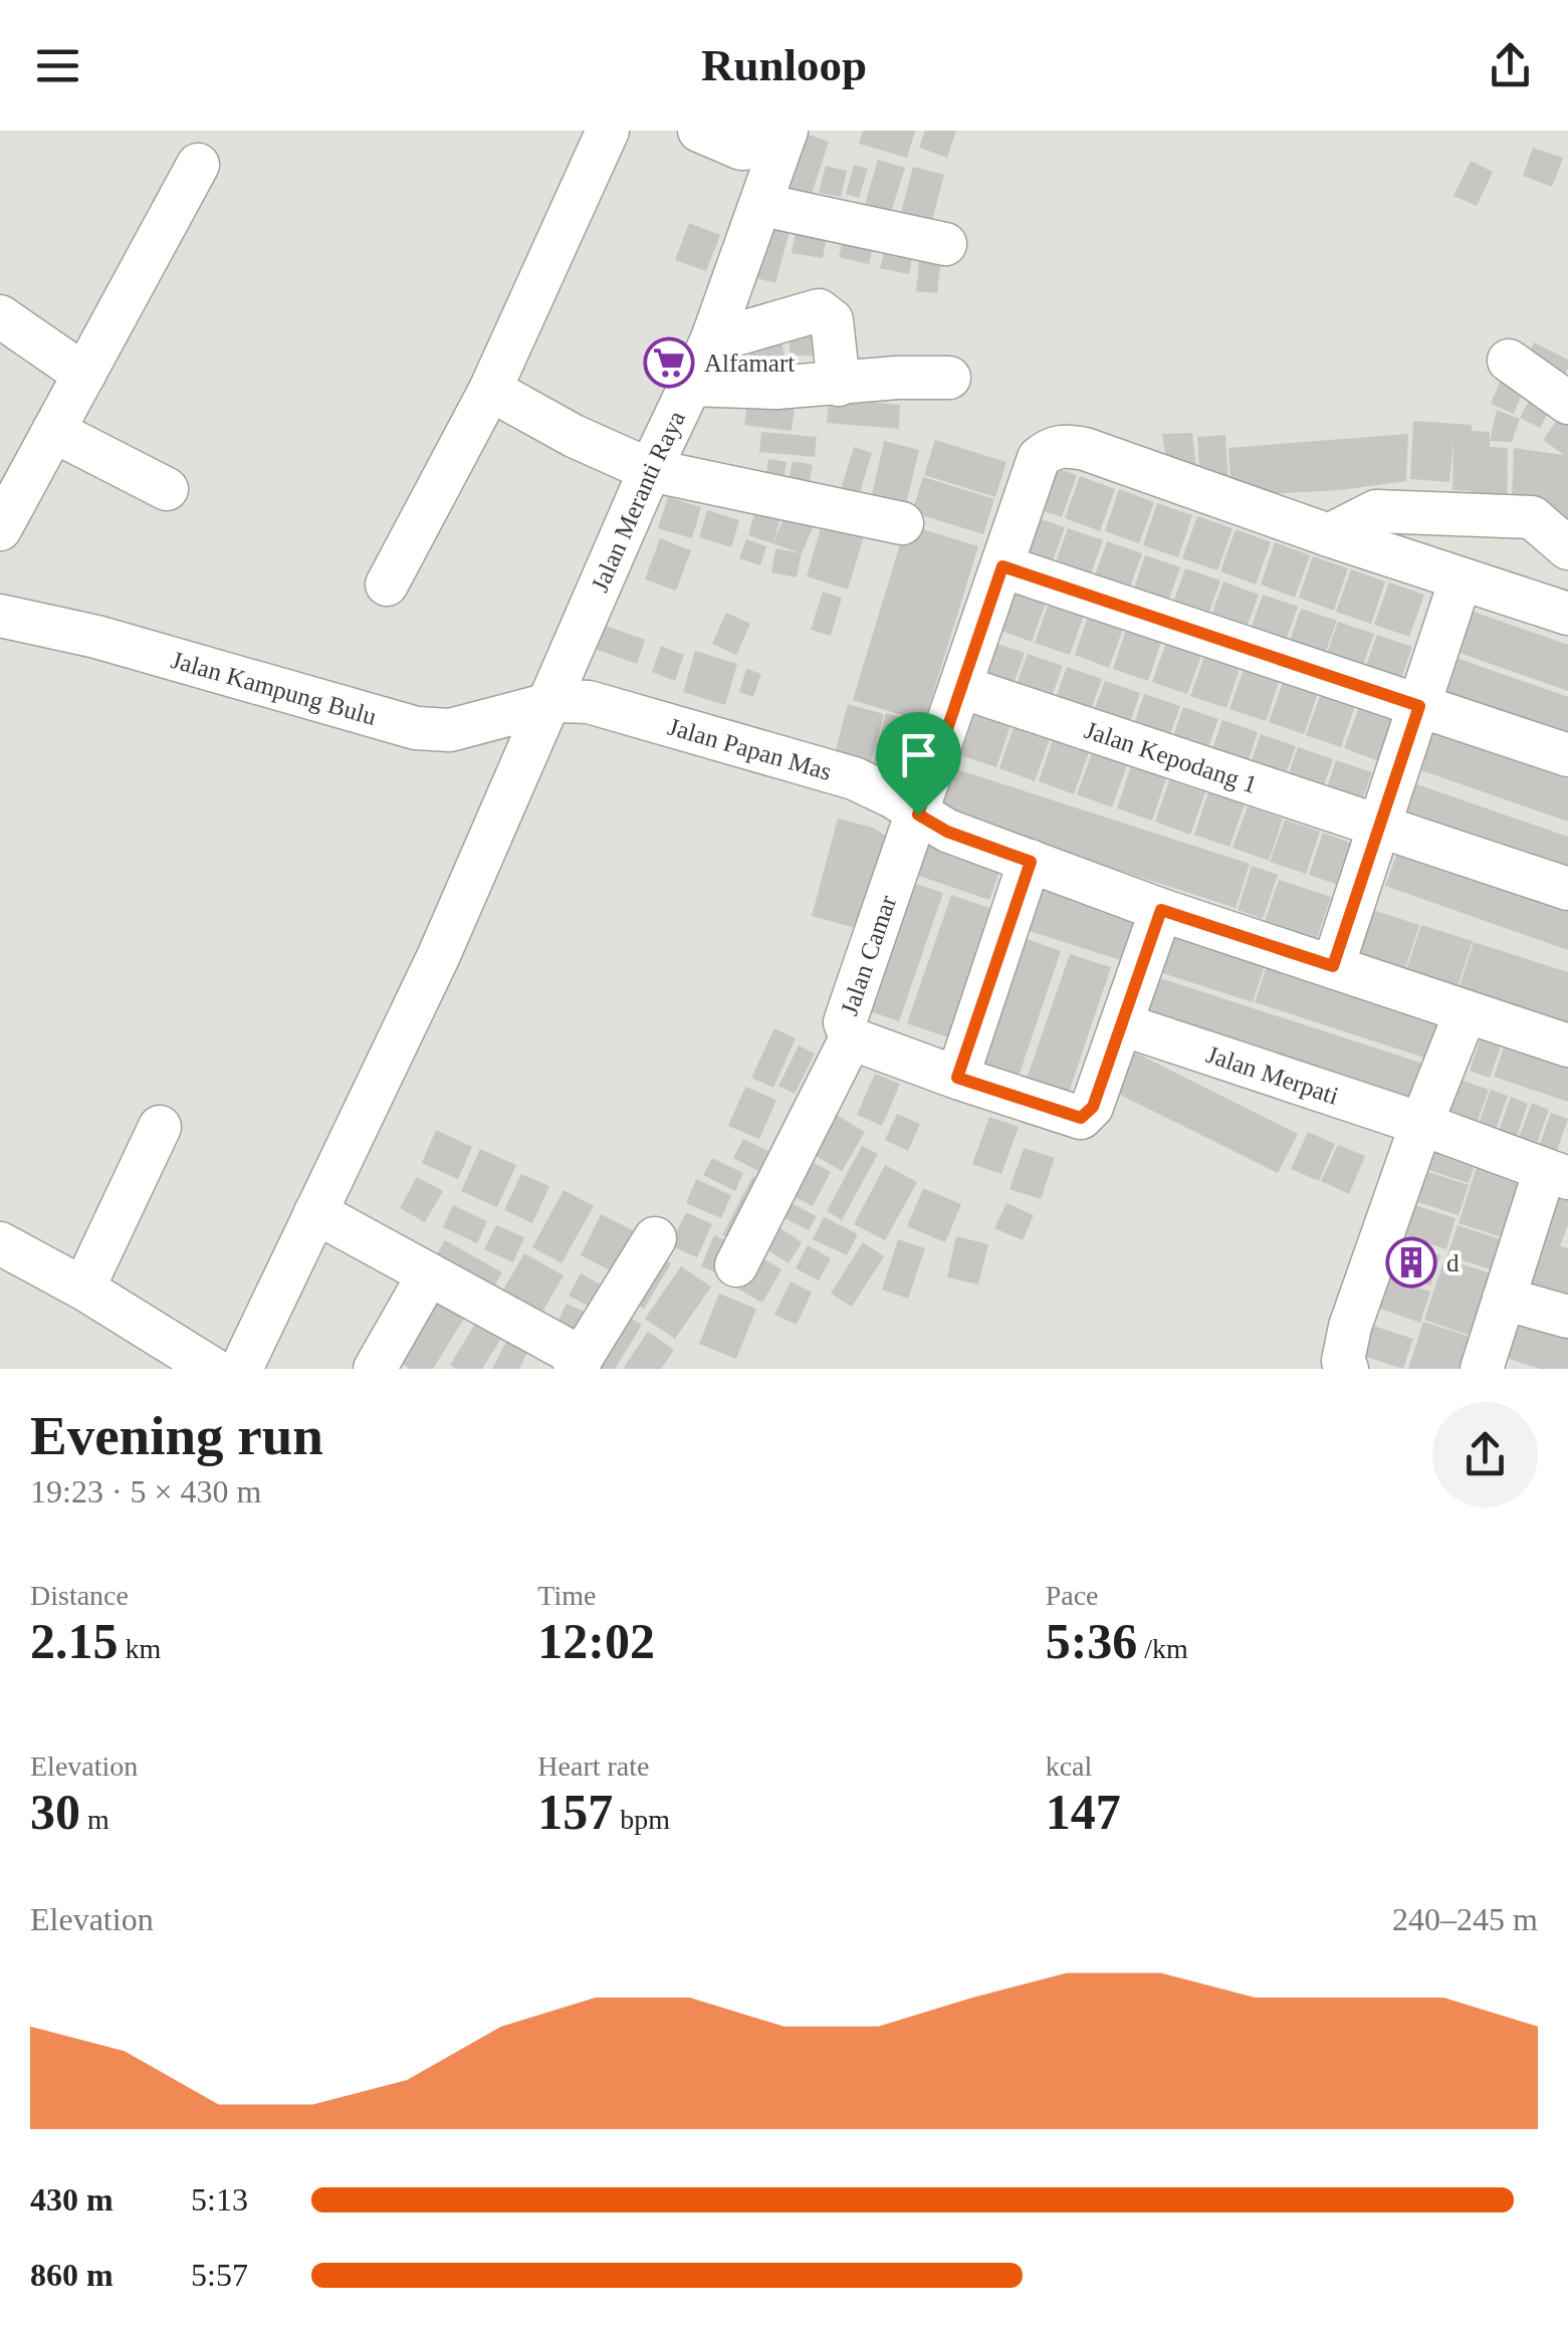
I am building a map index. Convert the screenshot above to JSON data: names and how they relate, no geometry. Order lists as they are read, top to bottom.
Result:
{
  "streets": {
    "street": [
      "Jalan Meranti Raya",
      "Jalan Kampung Bulu",
      "Jalan Papan Mas",
      "Jalan Kepodang 1",
      "Jalan Camar",
      "Jalan Merpati"
    ]
  },
  "crossings": [
    ["Jalan Meranti Raya", "Jalan Kampung Bulu"],
    ["Jalan Meranti Raya", "Jalan Papan Mas"],
    ["Jalan Kampung Bulu", "Jalan Papan Mas"],
    ["Jalan Papan Mas", "Jalan Camar"],
    ["Jalan Kepodang 1", "Jalan Camar"]
  ],
  "places": {
    "supermarket": ["Alfamart"],
    "building": ["d"]
  },
  "page": {
    "header": "Runloop",
    "heading": ["Evening run", "19:23 · 5 × 430 m"],
    "stats": [
      ["Distance", "2.15 km"],
      ["Time", "12:02"],
      ["Pace", "5:36 /km"],
      ["Elevation", "30 m"],
      ["Heart rate", "157 bpm"],
      ["kcal", "147"]
    ],
    "chart": ["Elevation", "240–245 m"],
    "list": [
      {
        "name": "430 m",
        "note": "5:13"
      },
      {
        "name": "860 m",
        "note": "5:57"
      }
    ]
  }
}
